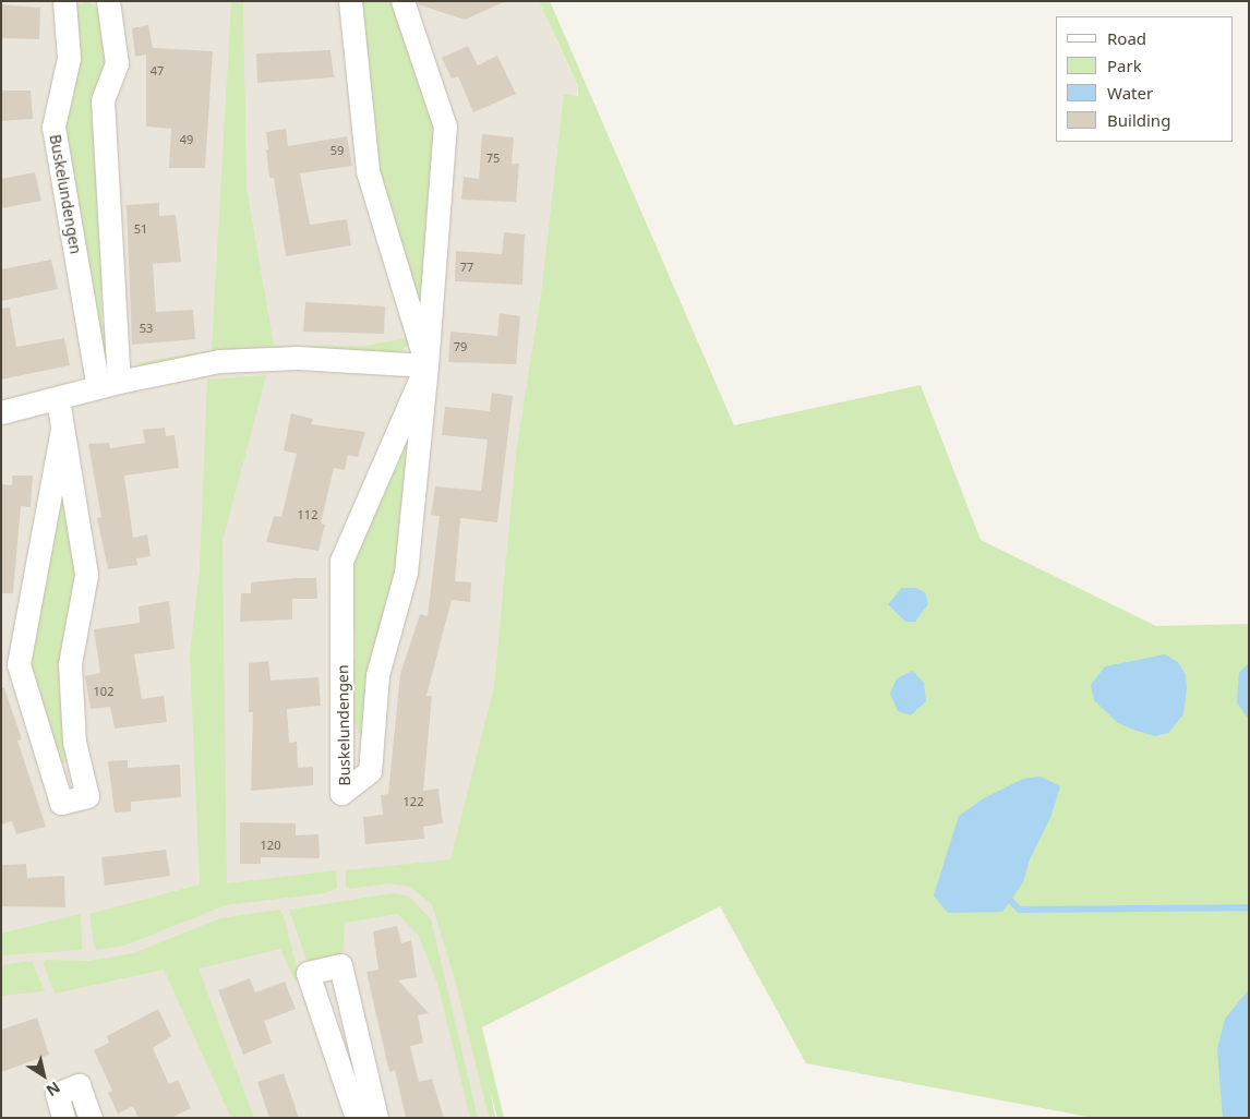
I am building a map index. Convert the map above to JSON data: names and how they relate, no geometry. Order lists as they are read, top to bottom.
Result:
{
  "streets": {
    "street": ["Buskelundengen"]
  },
  "house_numbers": [
    "47",
    "49",
    "59",
    "75",
    "51",
    "77",
    "53",
    "79",
    "112",
    "102",
    "122",
    "120"
  ],
  "legend": [
    "Road",
    "Park",
    "Water",
    "Building"
  ],
  "north": "bottom right"
}
